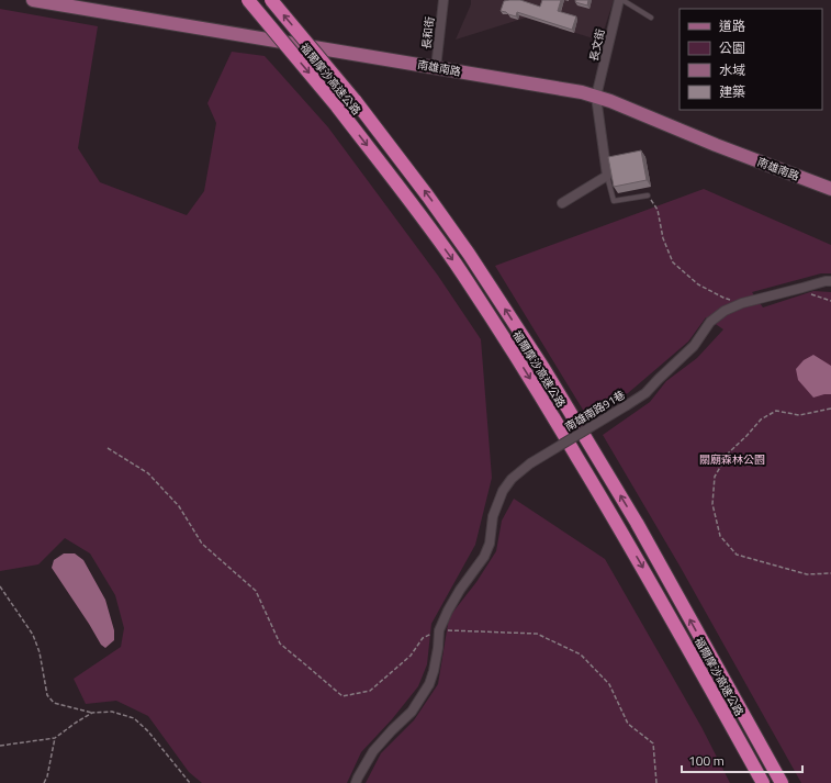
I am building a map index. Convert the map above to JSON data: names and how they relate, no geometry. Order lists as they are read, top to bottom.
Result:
{
  "streets": {
    "highway": ["福爾摩沙高速公路"],
    "main road": ["南雄南路"],
    "street": ["長和街", "長文街", "南雄南路91巷"]
  },
  "crossings": [
    ["長和街", "南雄南路"],
    ["長文街", "南雄南路"]
  ],
  "parks": ["關廟森林公園"],
  "legend": [
    "道路",
    "公園",
    "水域",
    "建築"
  ],
  "scale_bar": "100 m"
}
